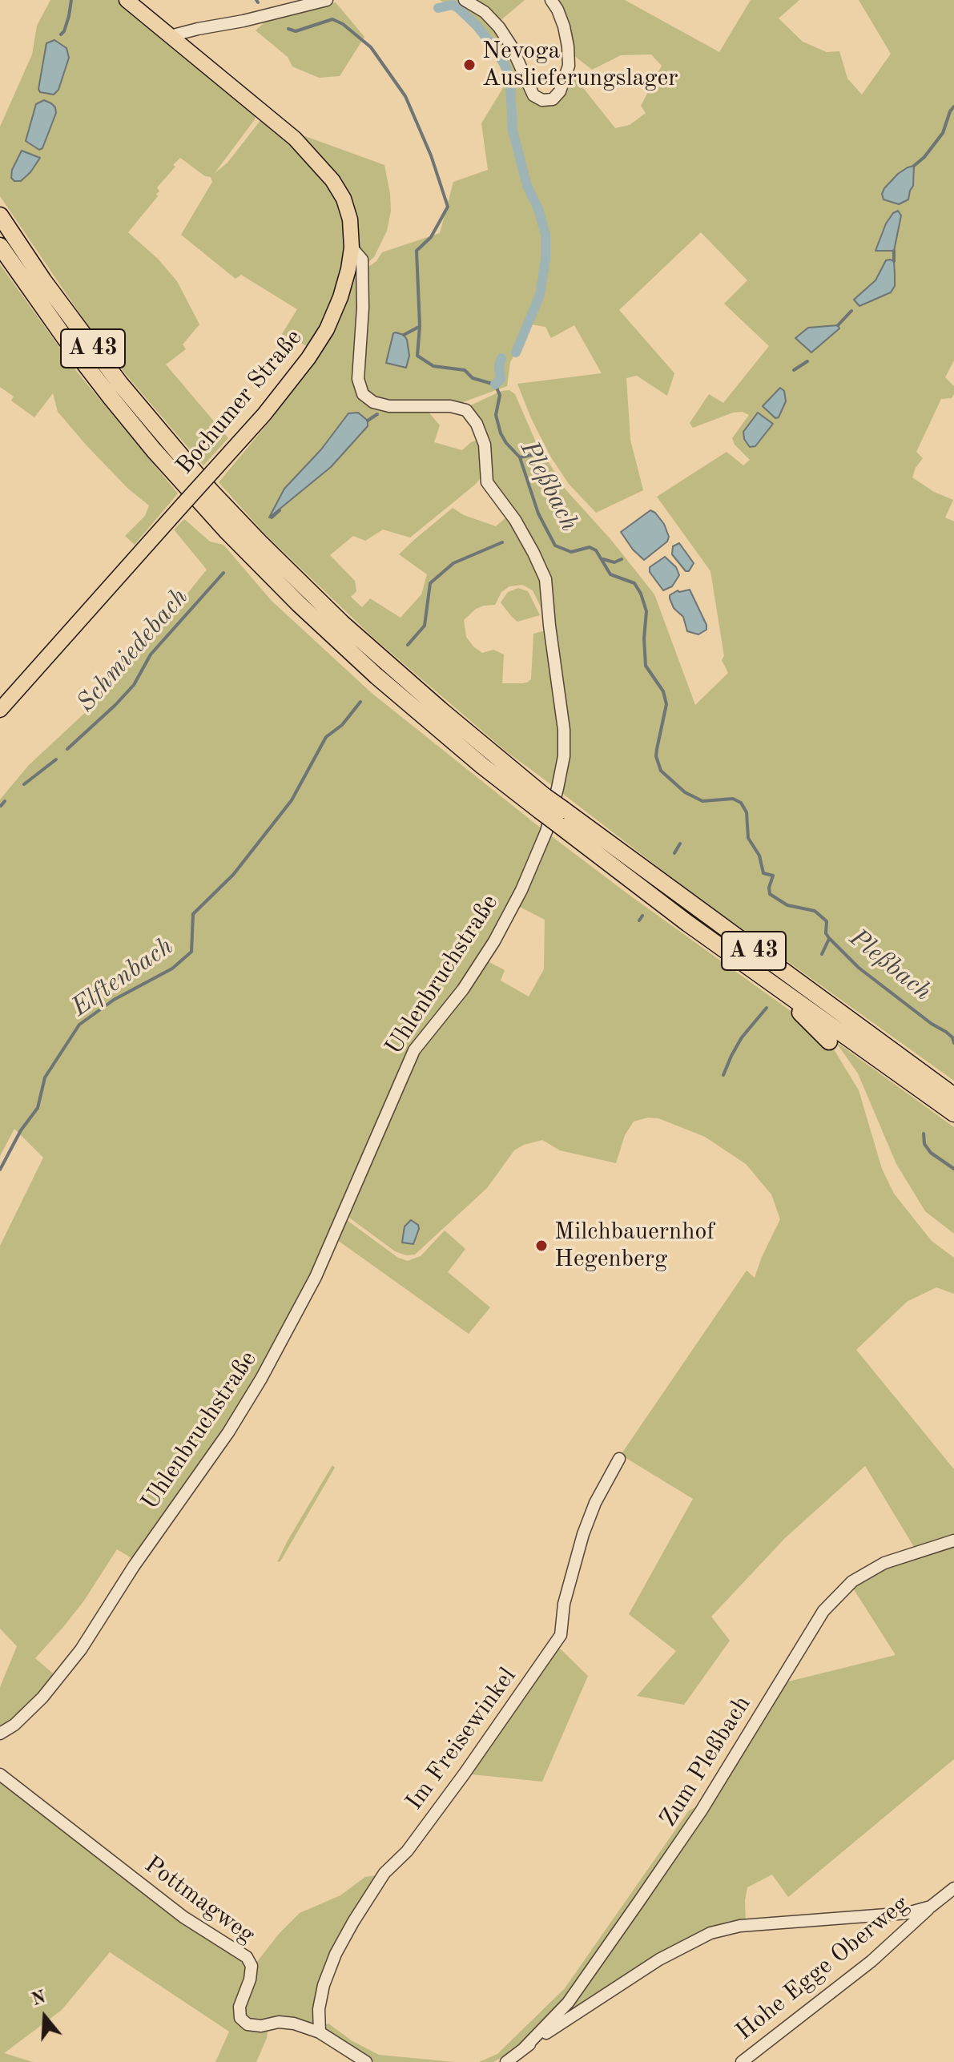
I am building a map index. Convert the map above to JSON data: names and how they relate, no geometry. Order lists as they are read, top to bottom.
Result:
{
  "streets": {
    "highway": ["A 43"],
    "main road": ["Bochumer Straße"],
    "street": [
      "Uhlenbruchstraße",
      "Im Freisewinkel",
      "Zum Pleßbach",
      "Pottmagweg",
      "Hohe Egge Oberweg"
    ]
  },
  "crossings": [
    ["Bochumer Straße", "Uhlenbruchstraße"],
    ["Im Freisewinkel", "Pottmagweg"]
  ],
  "water": ["Pleßbach", "Schmiedebach", "Elftenbach"],
  "places": ["Nevoga Auslieferungslager", "Milchbauernhof Hegenberg"],
  "north": "top"
}
